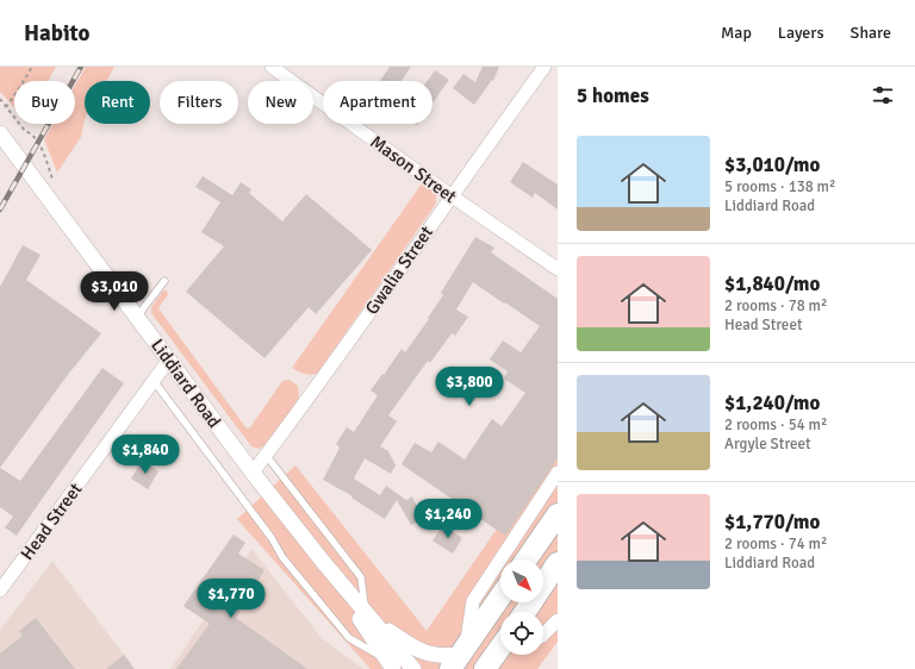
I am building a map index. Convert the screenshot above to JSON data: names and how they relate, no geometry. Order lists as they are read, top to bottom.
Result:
{
  "streets": {
    "street": [
      "Mason Street",
      "Gwalia Street",
      "Liddiard Road",
      "Head Street"
    ]
  },
  "crossings": [
    ["Mason Street", "Gwalia Street"],
    ["Gwalia Street", "Liddiard Road"],
    ["Liddiard Road", "Head Street"]
  ],
  "north": "bottom right",
  "page": {
    "header": "Habito",
    "nav": ["Map", "Layers", "Share"],
    "heading": "5 homes",
    "chip": [
      "Buy",
      "Rent",
      "Filters",
      "New",
      "Apartment"
    ],
    "list": [
      {
        "name": "$3,010/mo",
        "note": "5 rooms · 138 m² · Liddiard Road"
      },
      {
        "name": "$1,840/mo",
        "note": "2 rooms · 78 m² · Head Street"
      },
      {
        "name": "$1,240/mo",
        "note": "2 rooms · 54 m² · Argyle Street"
      },
      {
        "name": "$1,770/mo",
        "note": "2 rooms · 74 m² · Liddiard Road"
      }
    ],
    "price": [
      "$3,010",
      "$3,800",
      "$1,840",
      "$1,240",
      "$1,770"
    ]
  }
}
